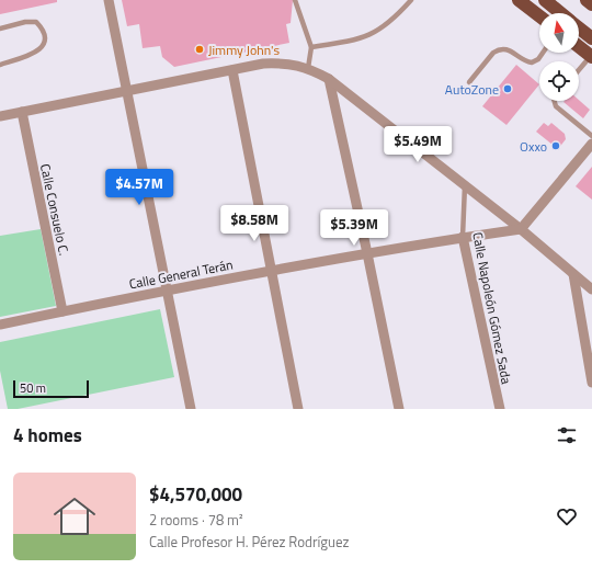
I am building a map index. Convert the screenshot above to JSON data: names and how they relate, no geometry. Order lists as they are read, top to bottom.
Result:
{
  "streets": {
    "street": ["Calle Consuelo C.", "Calle General Terán", "Calle Napoleón Gómez Sada"]
  },
  "crossings": [
    ["Calle Consuelo C.", "Calle General Terán"],
    ["Calle General Terán", "Calle Napoleón Gómez Sada"]
  ],
  "places": ["Jimmy John's", "AutoZone", "Oxxo"],
  "scale_bar": "50 m",
  "north": "top",
  "page": {
    "price": [
      "$5.49M",
      "$4.57M",
      "$8.58M",
      "$5.39M"
    ],
    "scale": "50 m",
    "heading": "4 homes",
    "list": [
      {
        "name": "$4,570,000",
        "note": "2 rooms · 78 m² · Calle Profesor H. Pérez Rodríguez"
      }
    ]
  }
}
